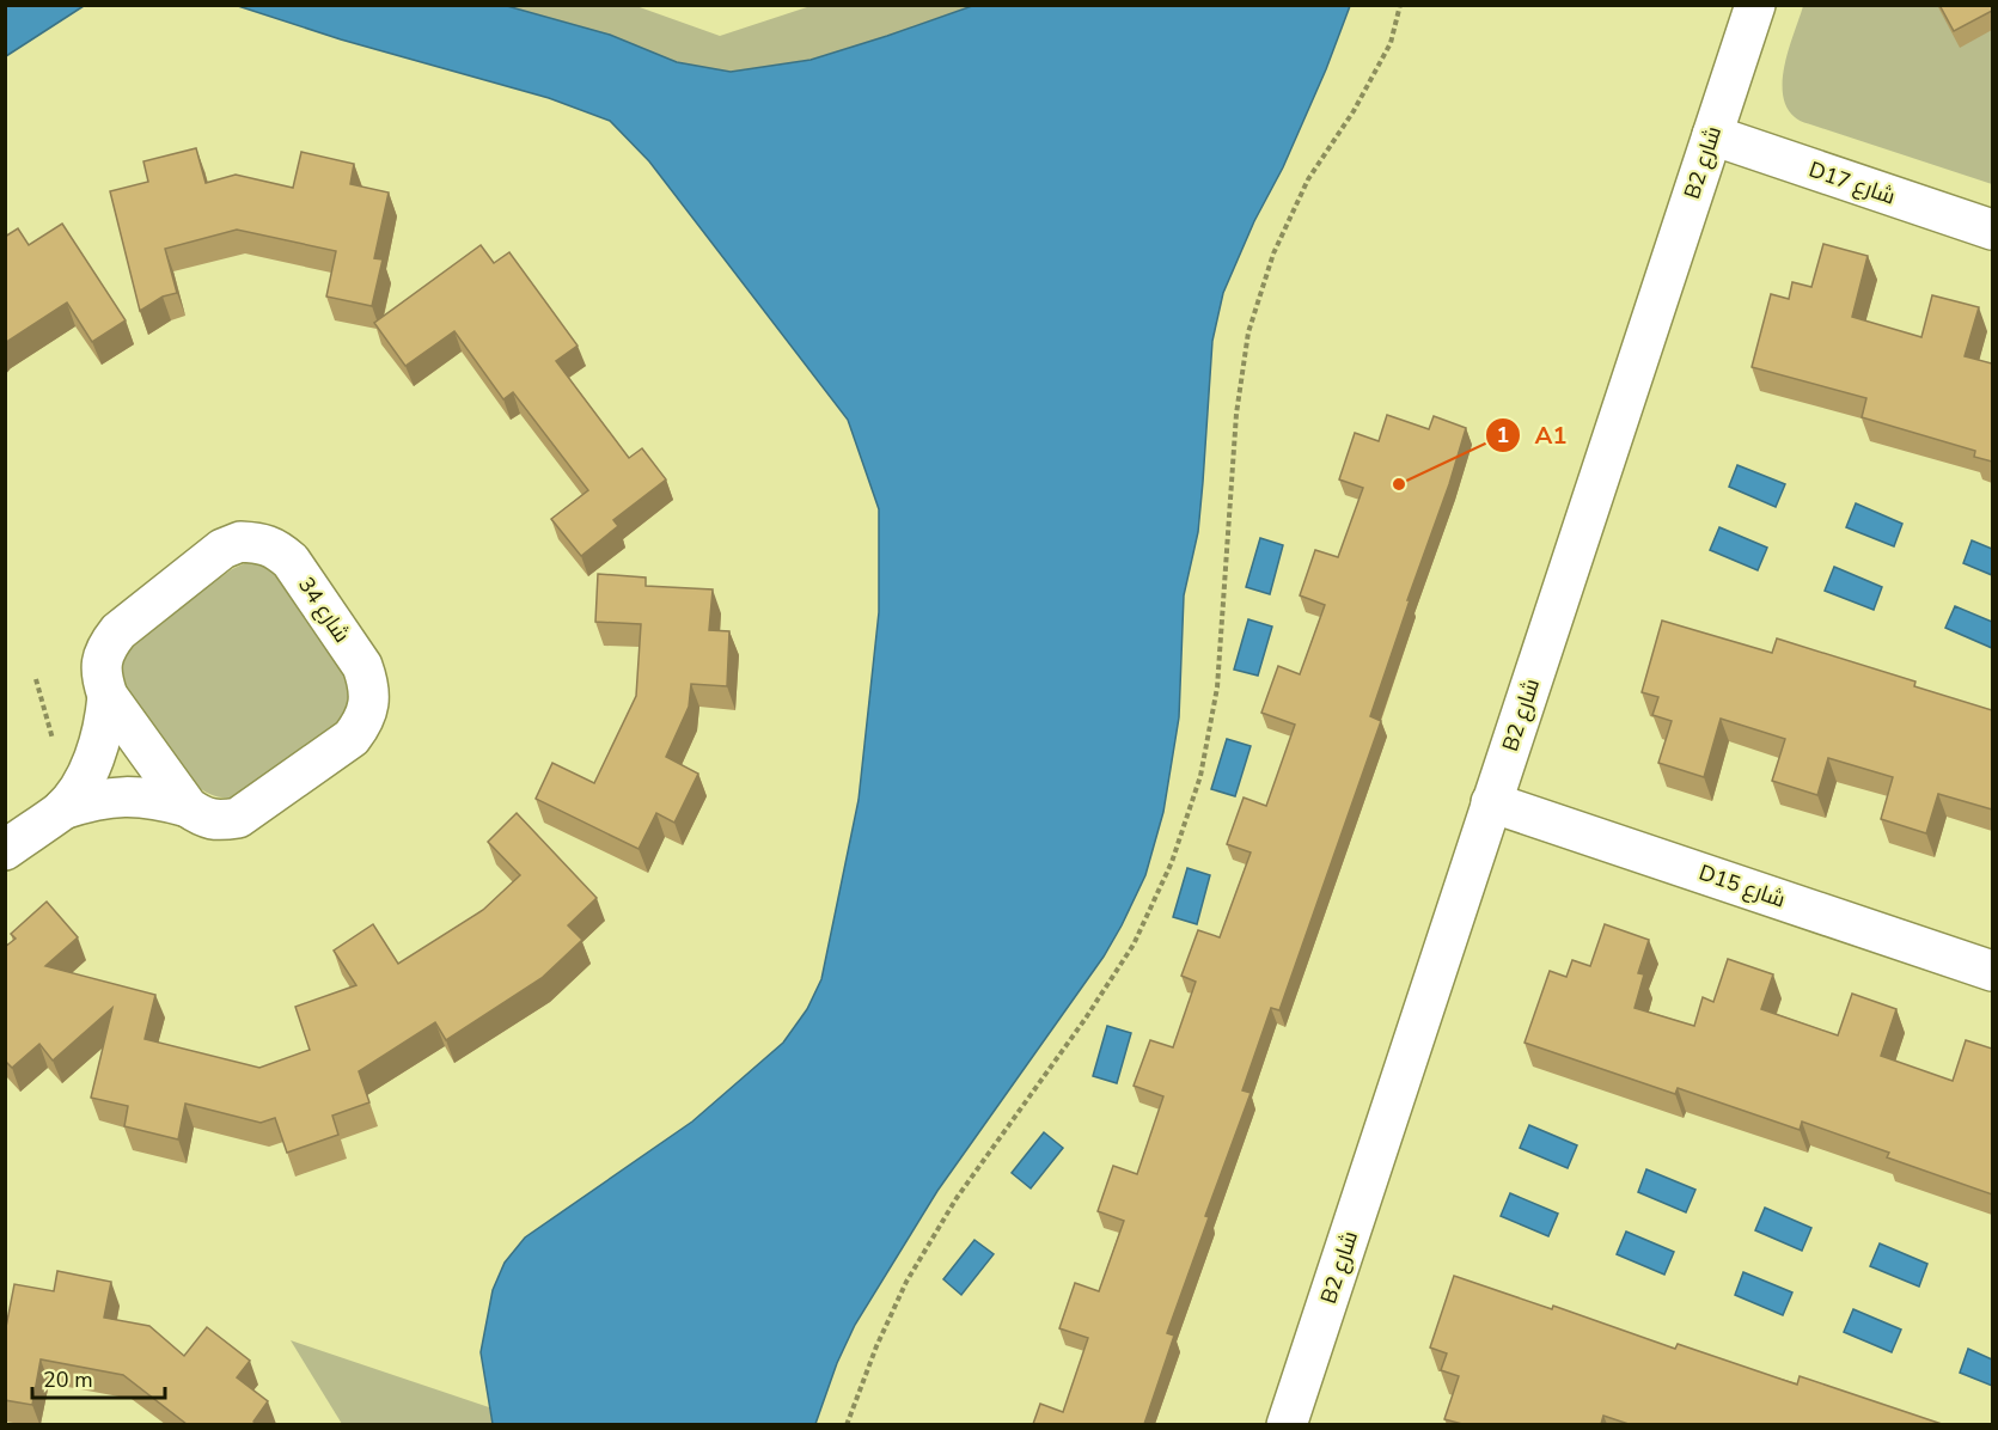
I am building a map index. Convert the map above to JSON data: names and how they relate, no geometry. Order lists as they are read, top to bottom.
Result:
{
  "streets": {
    "street": [
      "B2 شارع",
      "D17 شارع",
      "شارع 34",
      "D15 شارع"
    ]
  },
  "crossings": [
    ["B2 شارع", "D17 شارع"],
    ["B2 شارع", "D15 شارع"]
  ],
  "places": ["A1"],
  "scale_bar": "20 m"
}
